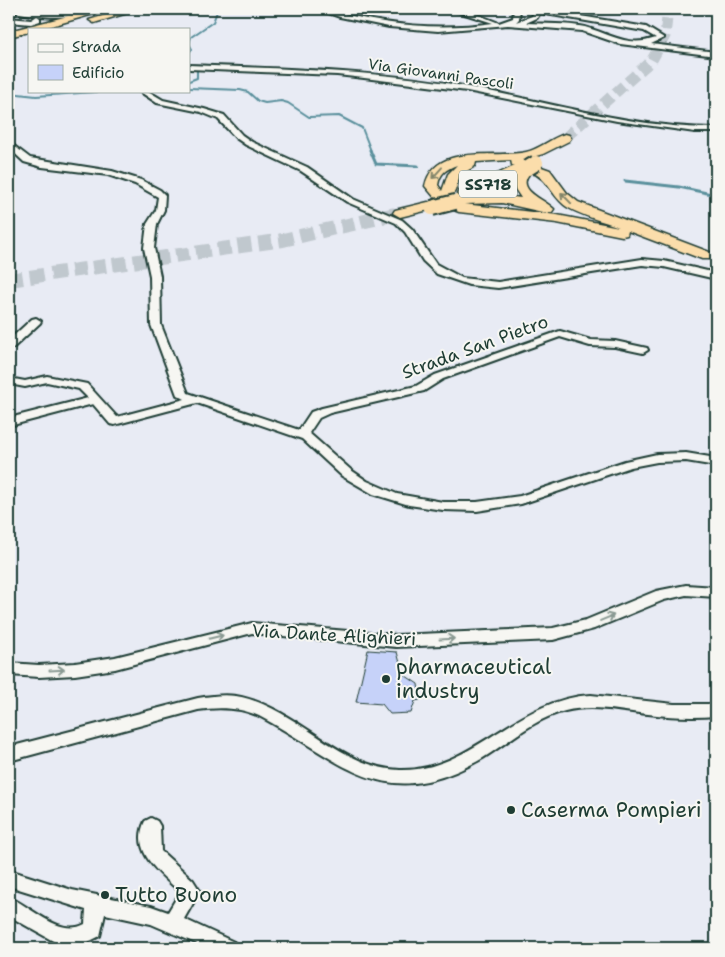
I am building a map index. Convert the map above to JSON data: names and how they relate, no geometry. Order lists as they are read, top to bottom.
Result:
{
  "streets": {
    "highway": ["SS718"],
    "street": ["Via Giovanni Pascoli", "Strada San Pietro", "Via Dante Alighieri"]
  },
  "places": ["pharmaceutical industry", "Caserma Pompieri", "Tutto Buono"],
  "legend": ["Strada", "Edificio"]
}
